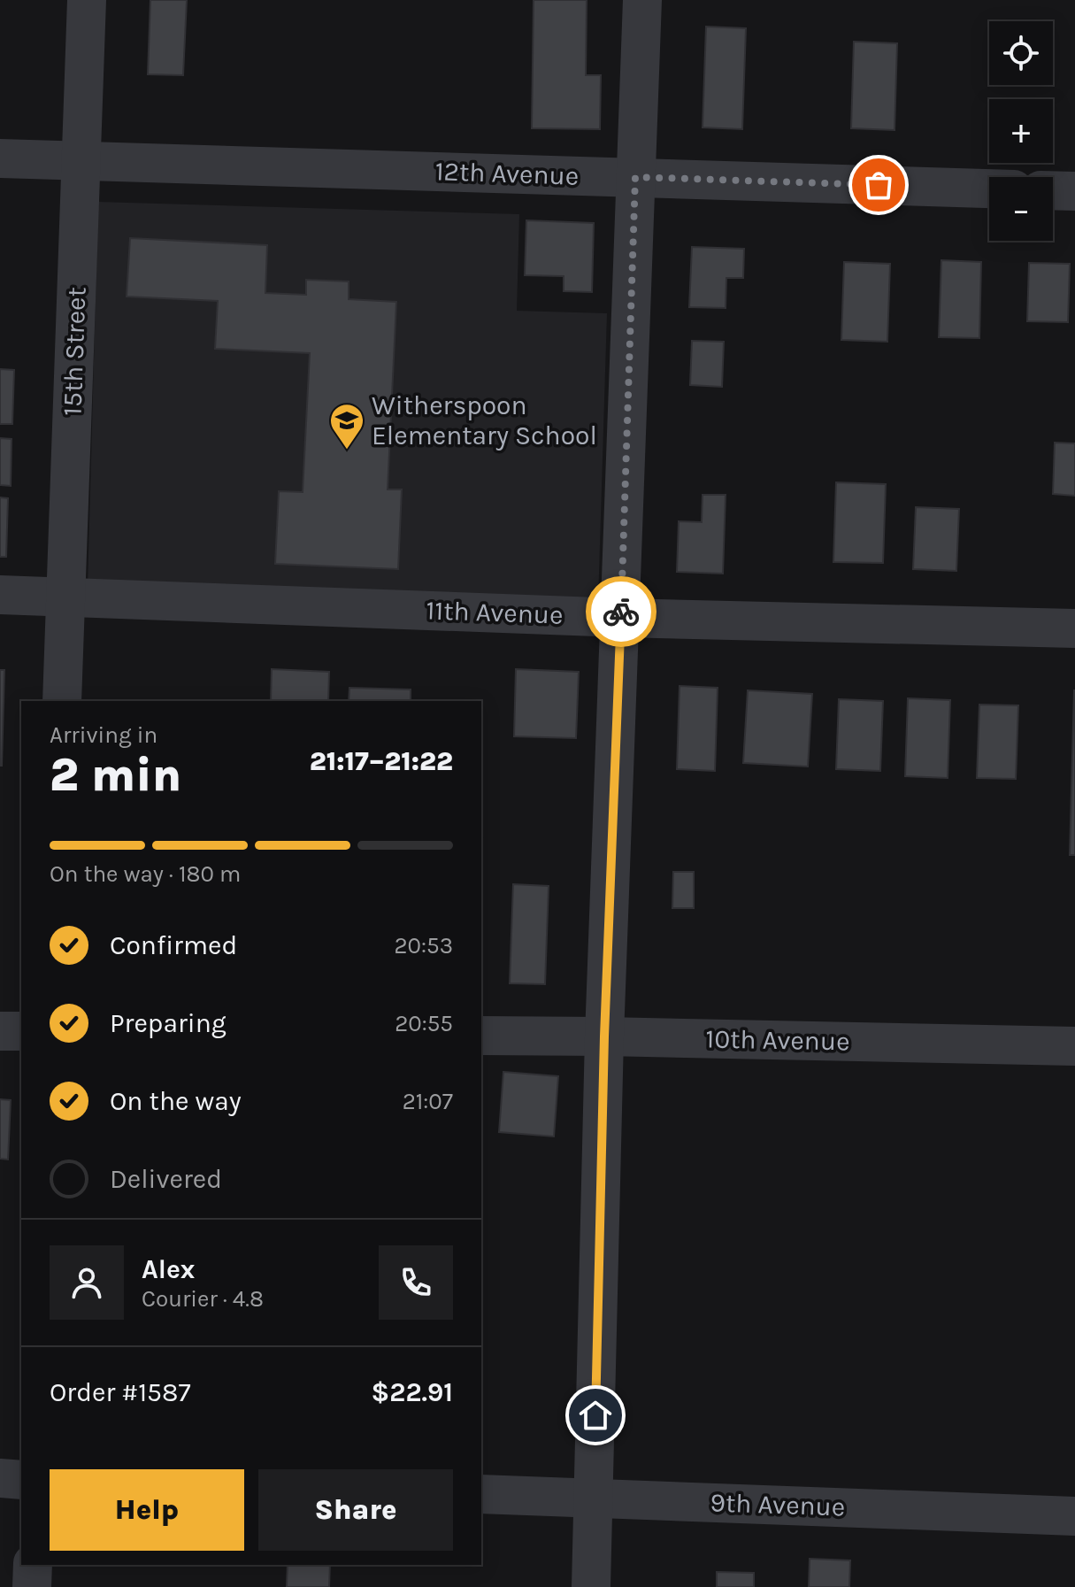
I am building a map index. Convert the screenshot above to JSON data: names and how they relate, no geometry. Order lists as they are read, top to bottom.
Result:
{
  "streets": {
    "street": [
      "12th Avenue",
      "15th Street",
      "11th Avenue",
      "10th Avenue",
      "9th Avenue"
    ]
  },
  "crossings": [
    ["12th Avenue", "15th Street"],
    ["15th Street", "11th Avenue"]
  ],
  "places": {
    "school or university": ["Witherspoon Elementary School"]
  },
  "page": {
    "map_buttons": ["+", "−"],
    "heading": ["2 min", "Arriving in", "21:17–21:22"],
    "panel": [
      "Alex",
      "Courier · 4.8",
      "Order #1587",
      "$22.91"
    ],
    "bar": "On the way · 180 m",
    "list": [
      ["Confirmed", "20:53"],
      ["Preparing", "20:55"],
      ["On the way", "21:07"],
      "Delivered"
    ],
    "buttons": ["Help", "Share"]
  }
}
